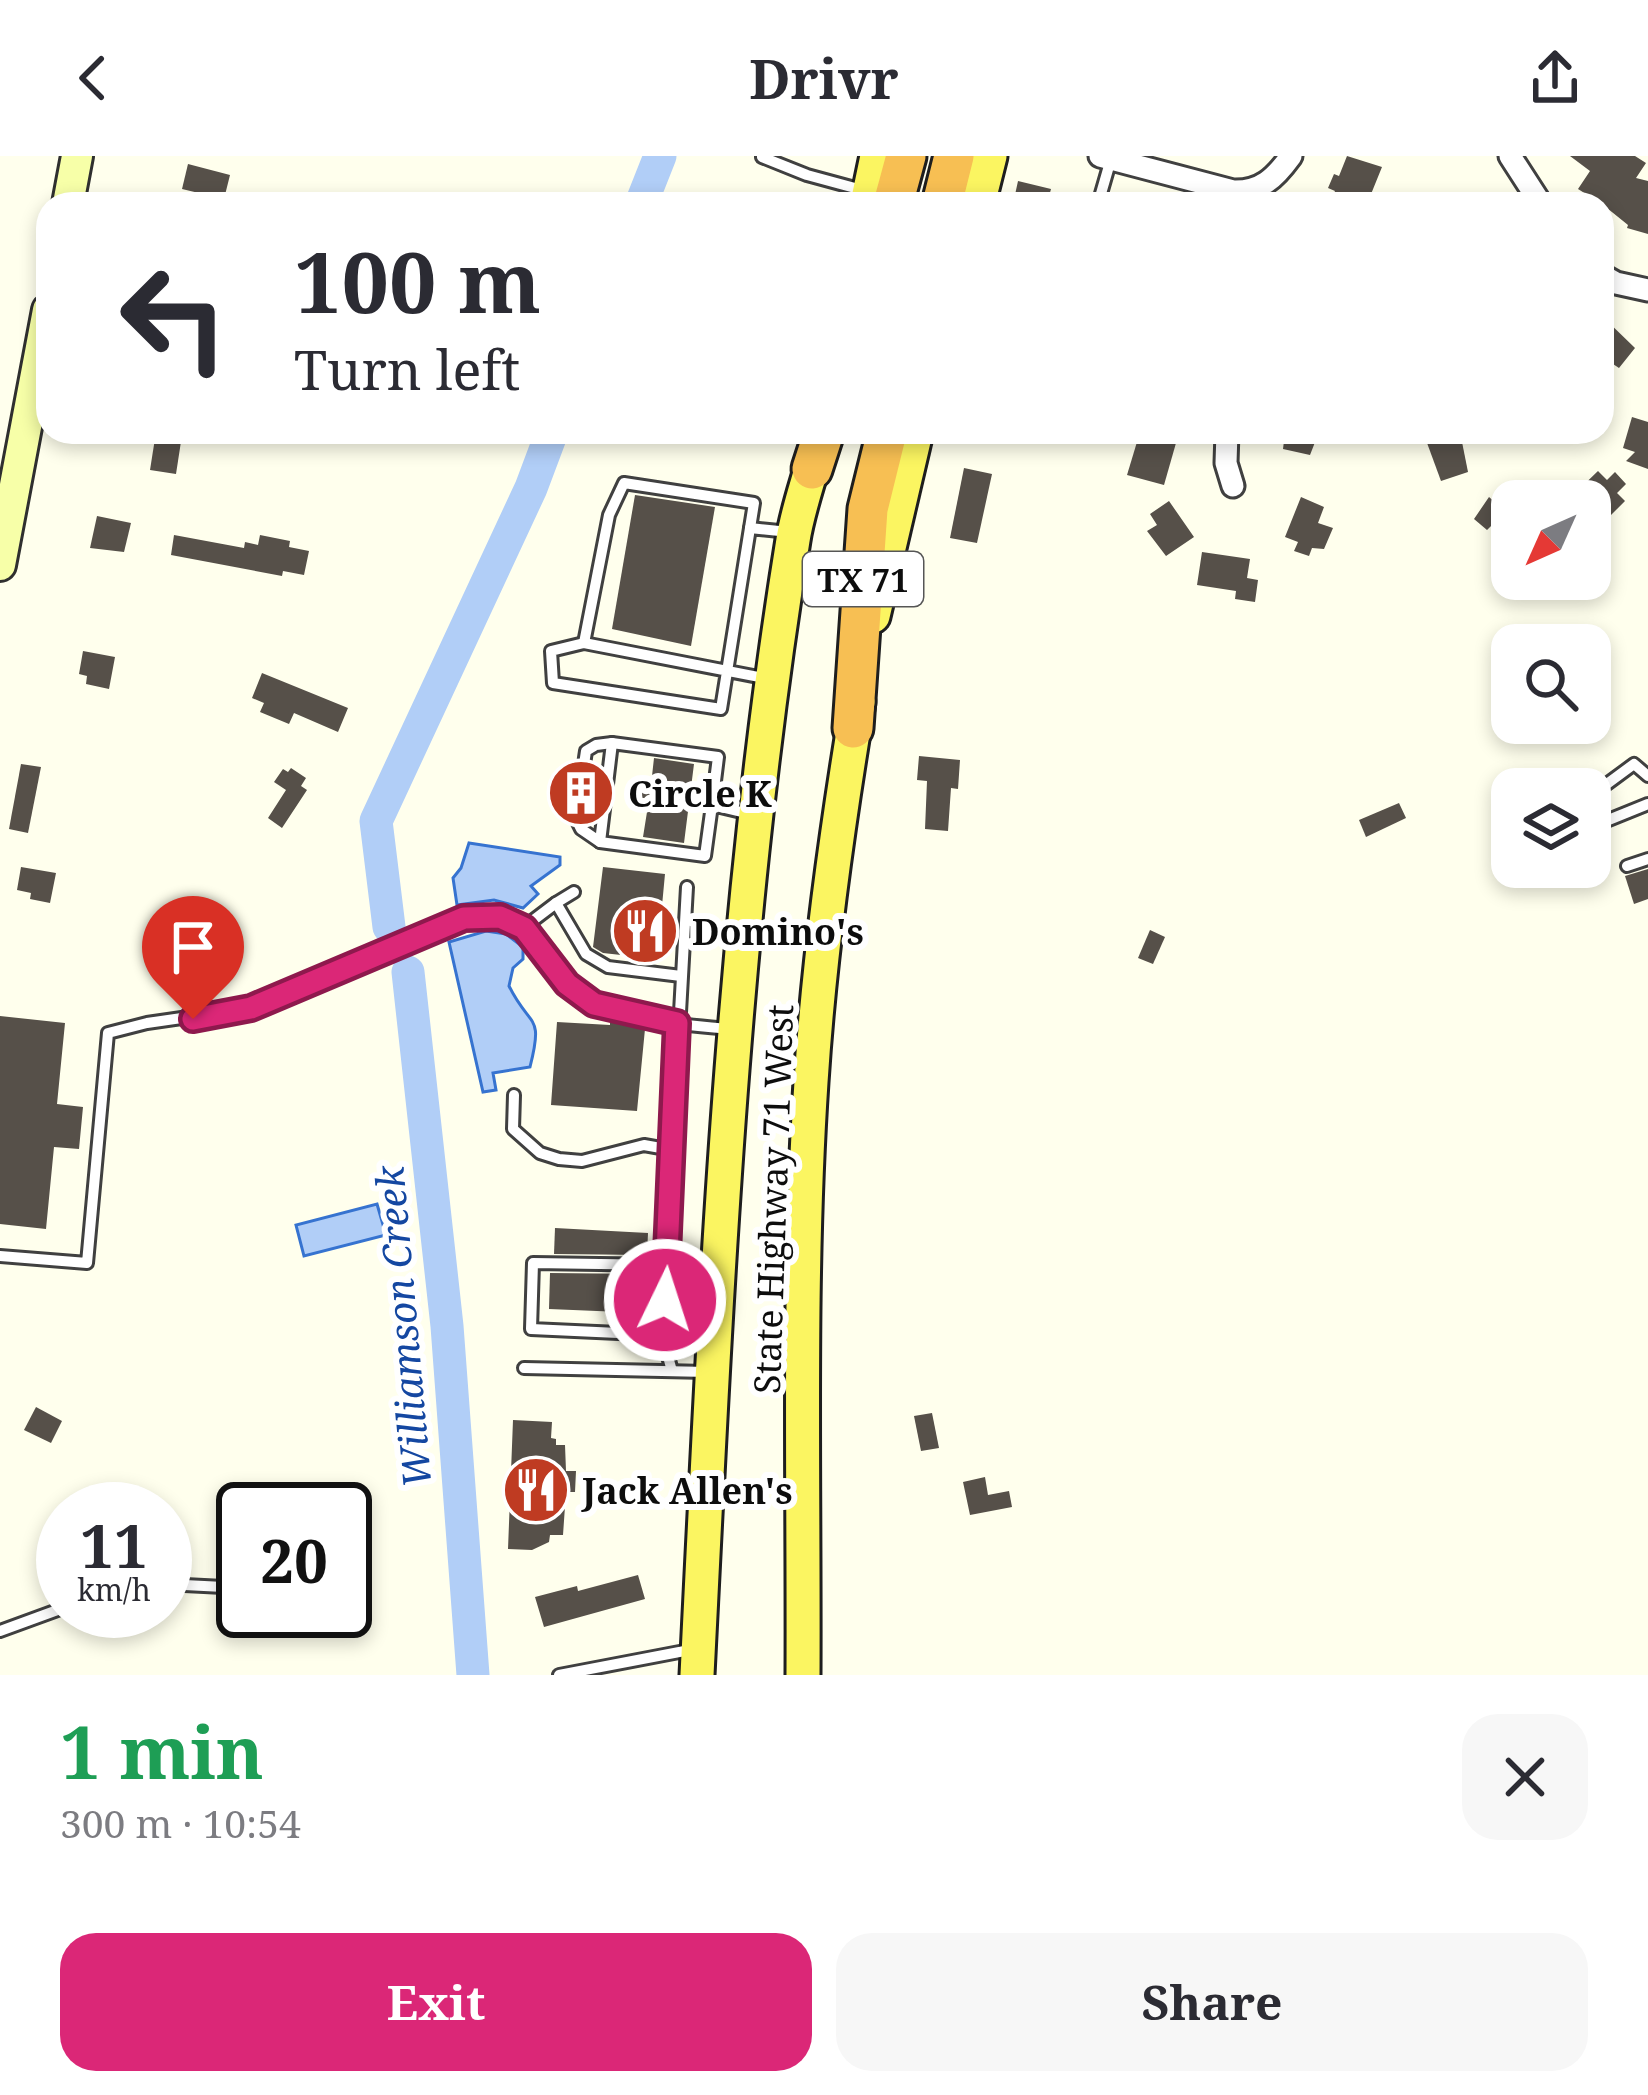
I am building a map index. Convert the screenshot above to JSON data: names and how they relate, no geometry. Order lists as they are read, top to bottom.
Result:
{
  "streets": {
    "highway": ["TX 71"],
    "main road": ["State Highway 71 West"]
  },
  "crossings": [
    ["TX 71", "State Highway 71 West"]
  ],
  "water": ["Williamson Creek"],
  "places": {
    "building": ["Circle K"],
    "restaurant": ["Domino's", "Jack Allen's"]
  },
  "north": "bottom left",
  "page": {
    "header": "Drivr",
    "turn": ["100 m", "Turn left"],
    "speed": "11 km/h",
    "limit": "20",
    "heading": ["1 min", "300 m · 10:54"],
    "buttons": ["Exit", "Share"]
  }
}
